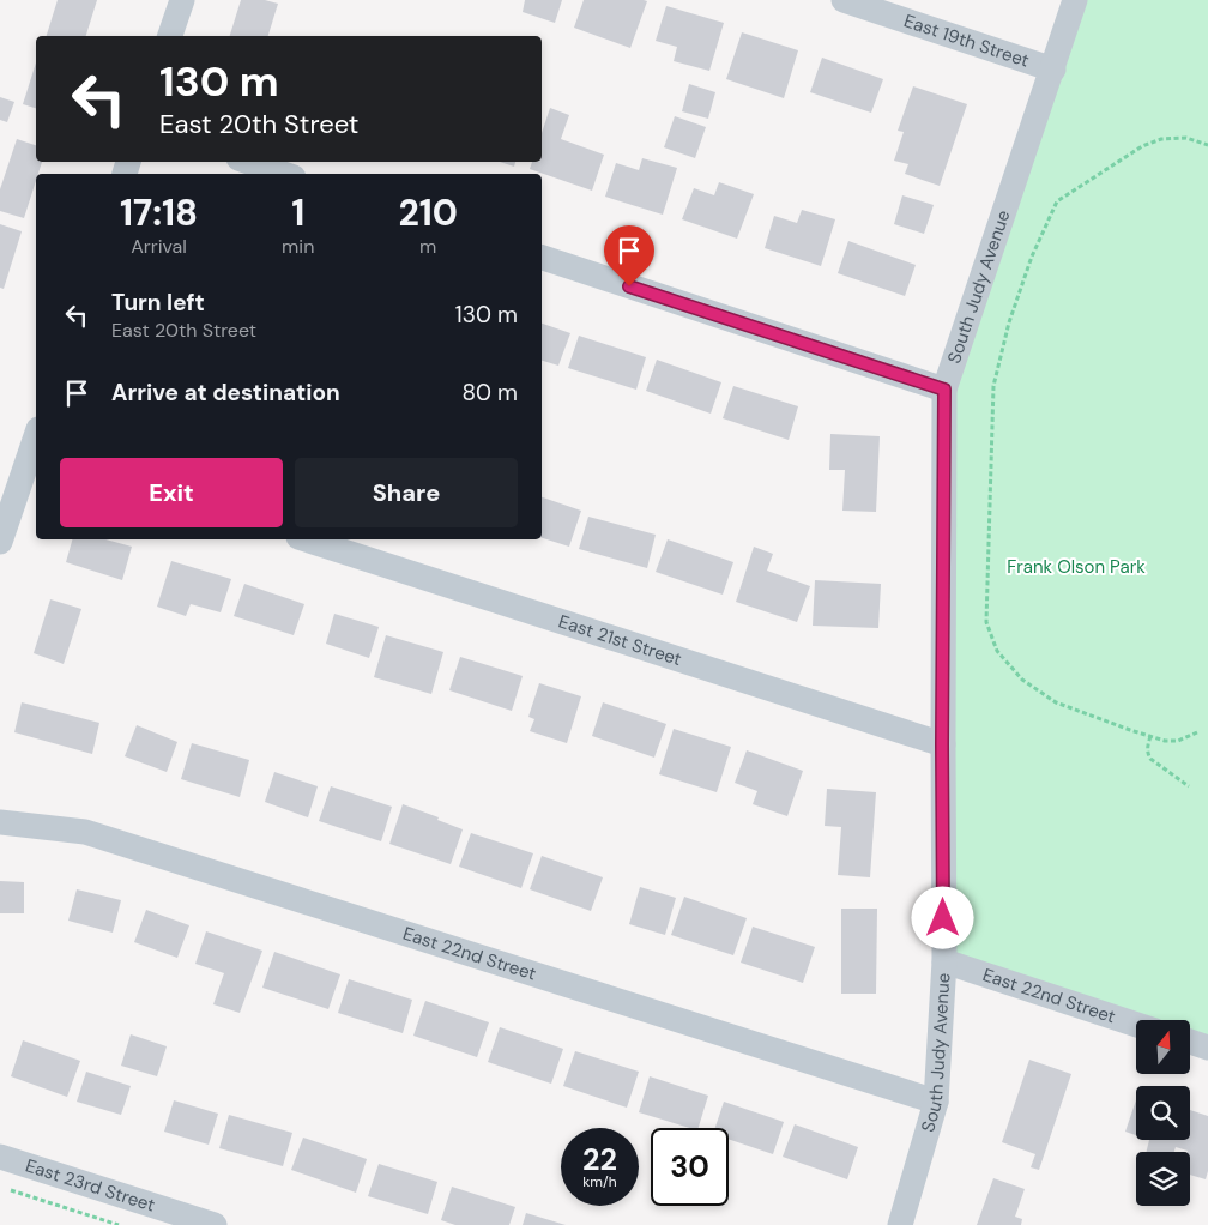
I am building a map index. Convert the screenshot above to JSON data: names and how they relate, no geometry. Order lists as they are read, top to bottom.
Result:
{
  "streets": {
    "street": [
      "East 19th Street",
      "South Judy Avenue",
      "East 21st Street",
      "East 22nd Street",
      "East 23rd Street"
    ]
  },
  "crossings": [
    ["East 19th Street", "South Judy Avenue"],
    ["South Judy Avenue", "East 21st Street"],
    ["South Judy Avenue", "East 22nd Street"]
  ],
  "parks": ["Frank Olson Park"],
  "north": "top",
  "page": {
    "turn": ["130 m", "East 20th Street"],
    "eta": [
      "17:18",
      "Arrival",
      "1",
      "min",
      "210",
      "m"
    ],
    "list": [
      {
        "name": "Turn left",
        "note": "East 20th Street",
        "value": "130 m"
      },
      {
        "name": "Arrive at destination",
        "value": "80 m"
      }
    ],
    "buttons": ["Exit", "Share"],
    "speed": "22 km/h",
    "limit": "30"
  }
}
